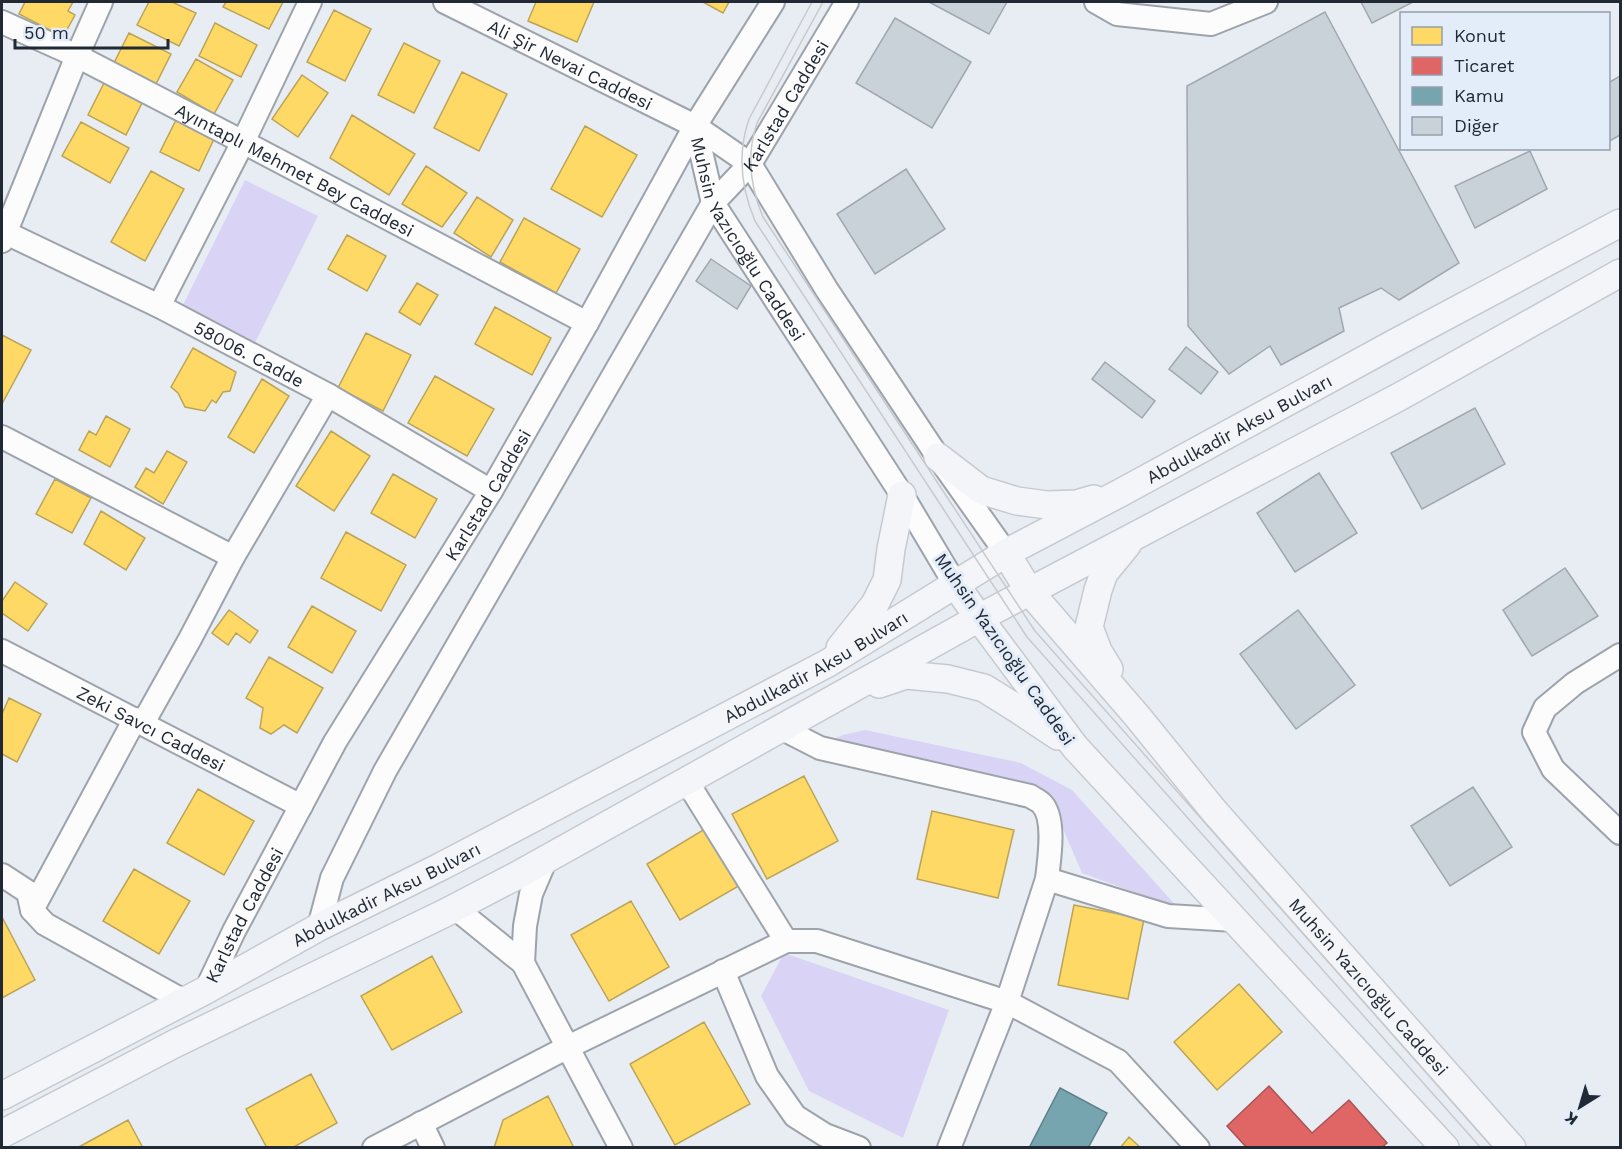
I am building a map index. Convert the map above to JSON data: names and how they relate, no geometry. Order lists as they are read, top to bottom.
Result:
{
  "streets": {
    "main road": ["Muhsin Yazıcıoğlu Caddesi", "Abdulkadir Aksu Bulvarı"],
    "street": [
      "Ali Şir Nevai Caddesi",
      "Karlstad Caddesi",
      "Ayıntaplı Mehmet Bey Caddesi",
      "58006. Cadde",
      "Zeki Savcı Caddesi"
    ]
  },
  "crossings": [
    ["Ali Şir Nevai Caddesi", "Karlstad Caddesi"],
    ["Ali Şir Nevai Caddesi", "Muhsin Yazıcıoğlu Caddesi"],
    ["Karlstad Caddesi", "Ayıntaplı Mehmet Bey Caddesi"],
    ["Karlstad Caddesi", "Muhsin Yazıcıoğlu Caddesi"],
    ["Karlstad Caddesi", "58006. Cadde"],
    ["Karlstad Caddesi", "Abdulkadir Aksu Bulvarı"],
    ["Karlstad Caddesi", "Zeki Savcı Caddesi"],
    ["Muhsin Yazıcıoğlu Caddesi", "Abdulkadir Aksu Bulvarı"]
  ],
  "legend": [
    "Konut",
    "Ticaret",
    "Kamu",
    "Diğer"
  ],
  "scale_bar": "50 m",
  "north": "bottom left"
}
